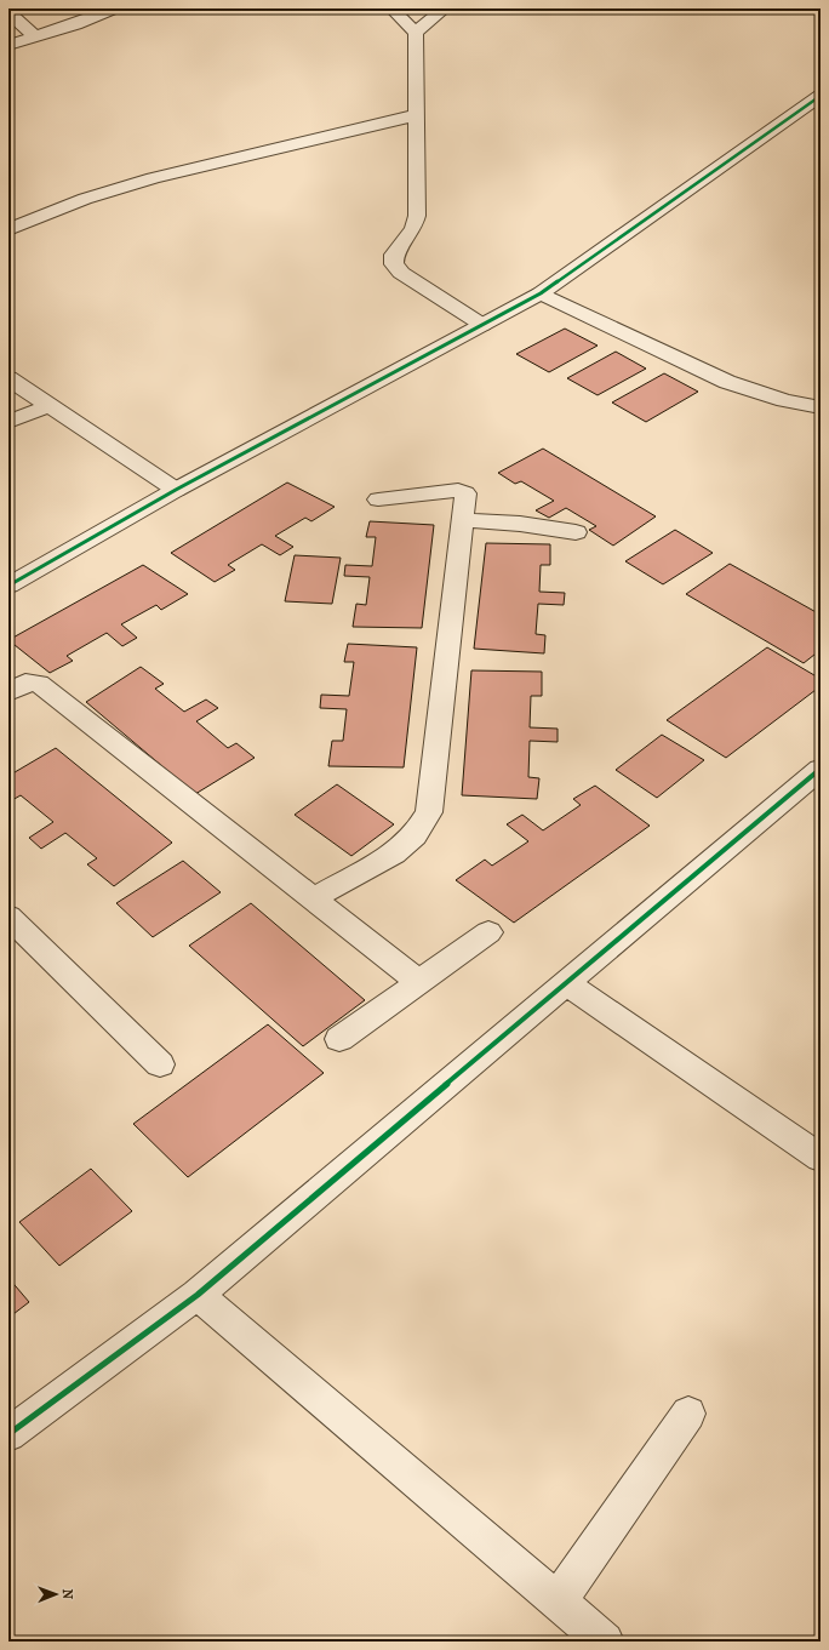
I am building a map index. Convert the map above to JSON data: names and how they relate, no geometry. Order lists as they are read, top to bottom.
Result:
{
  "north": "right"
}
